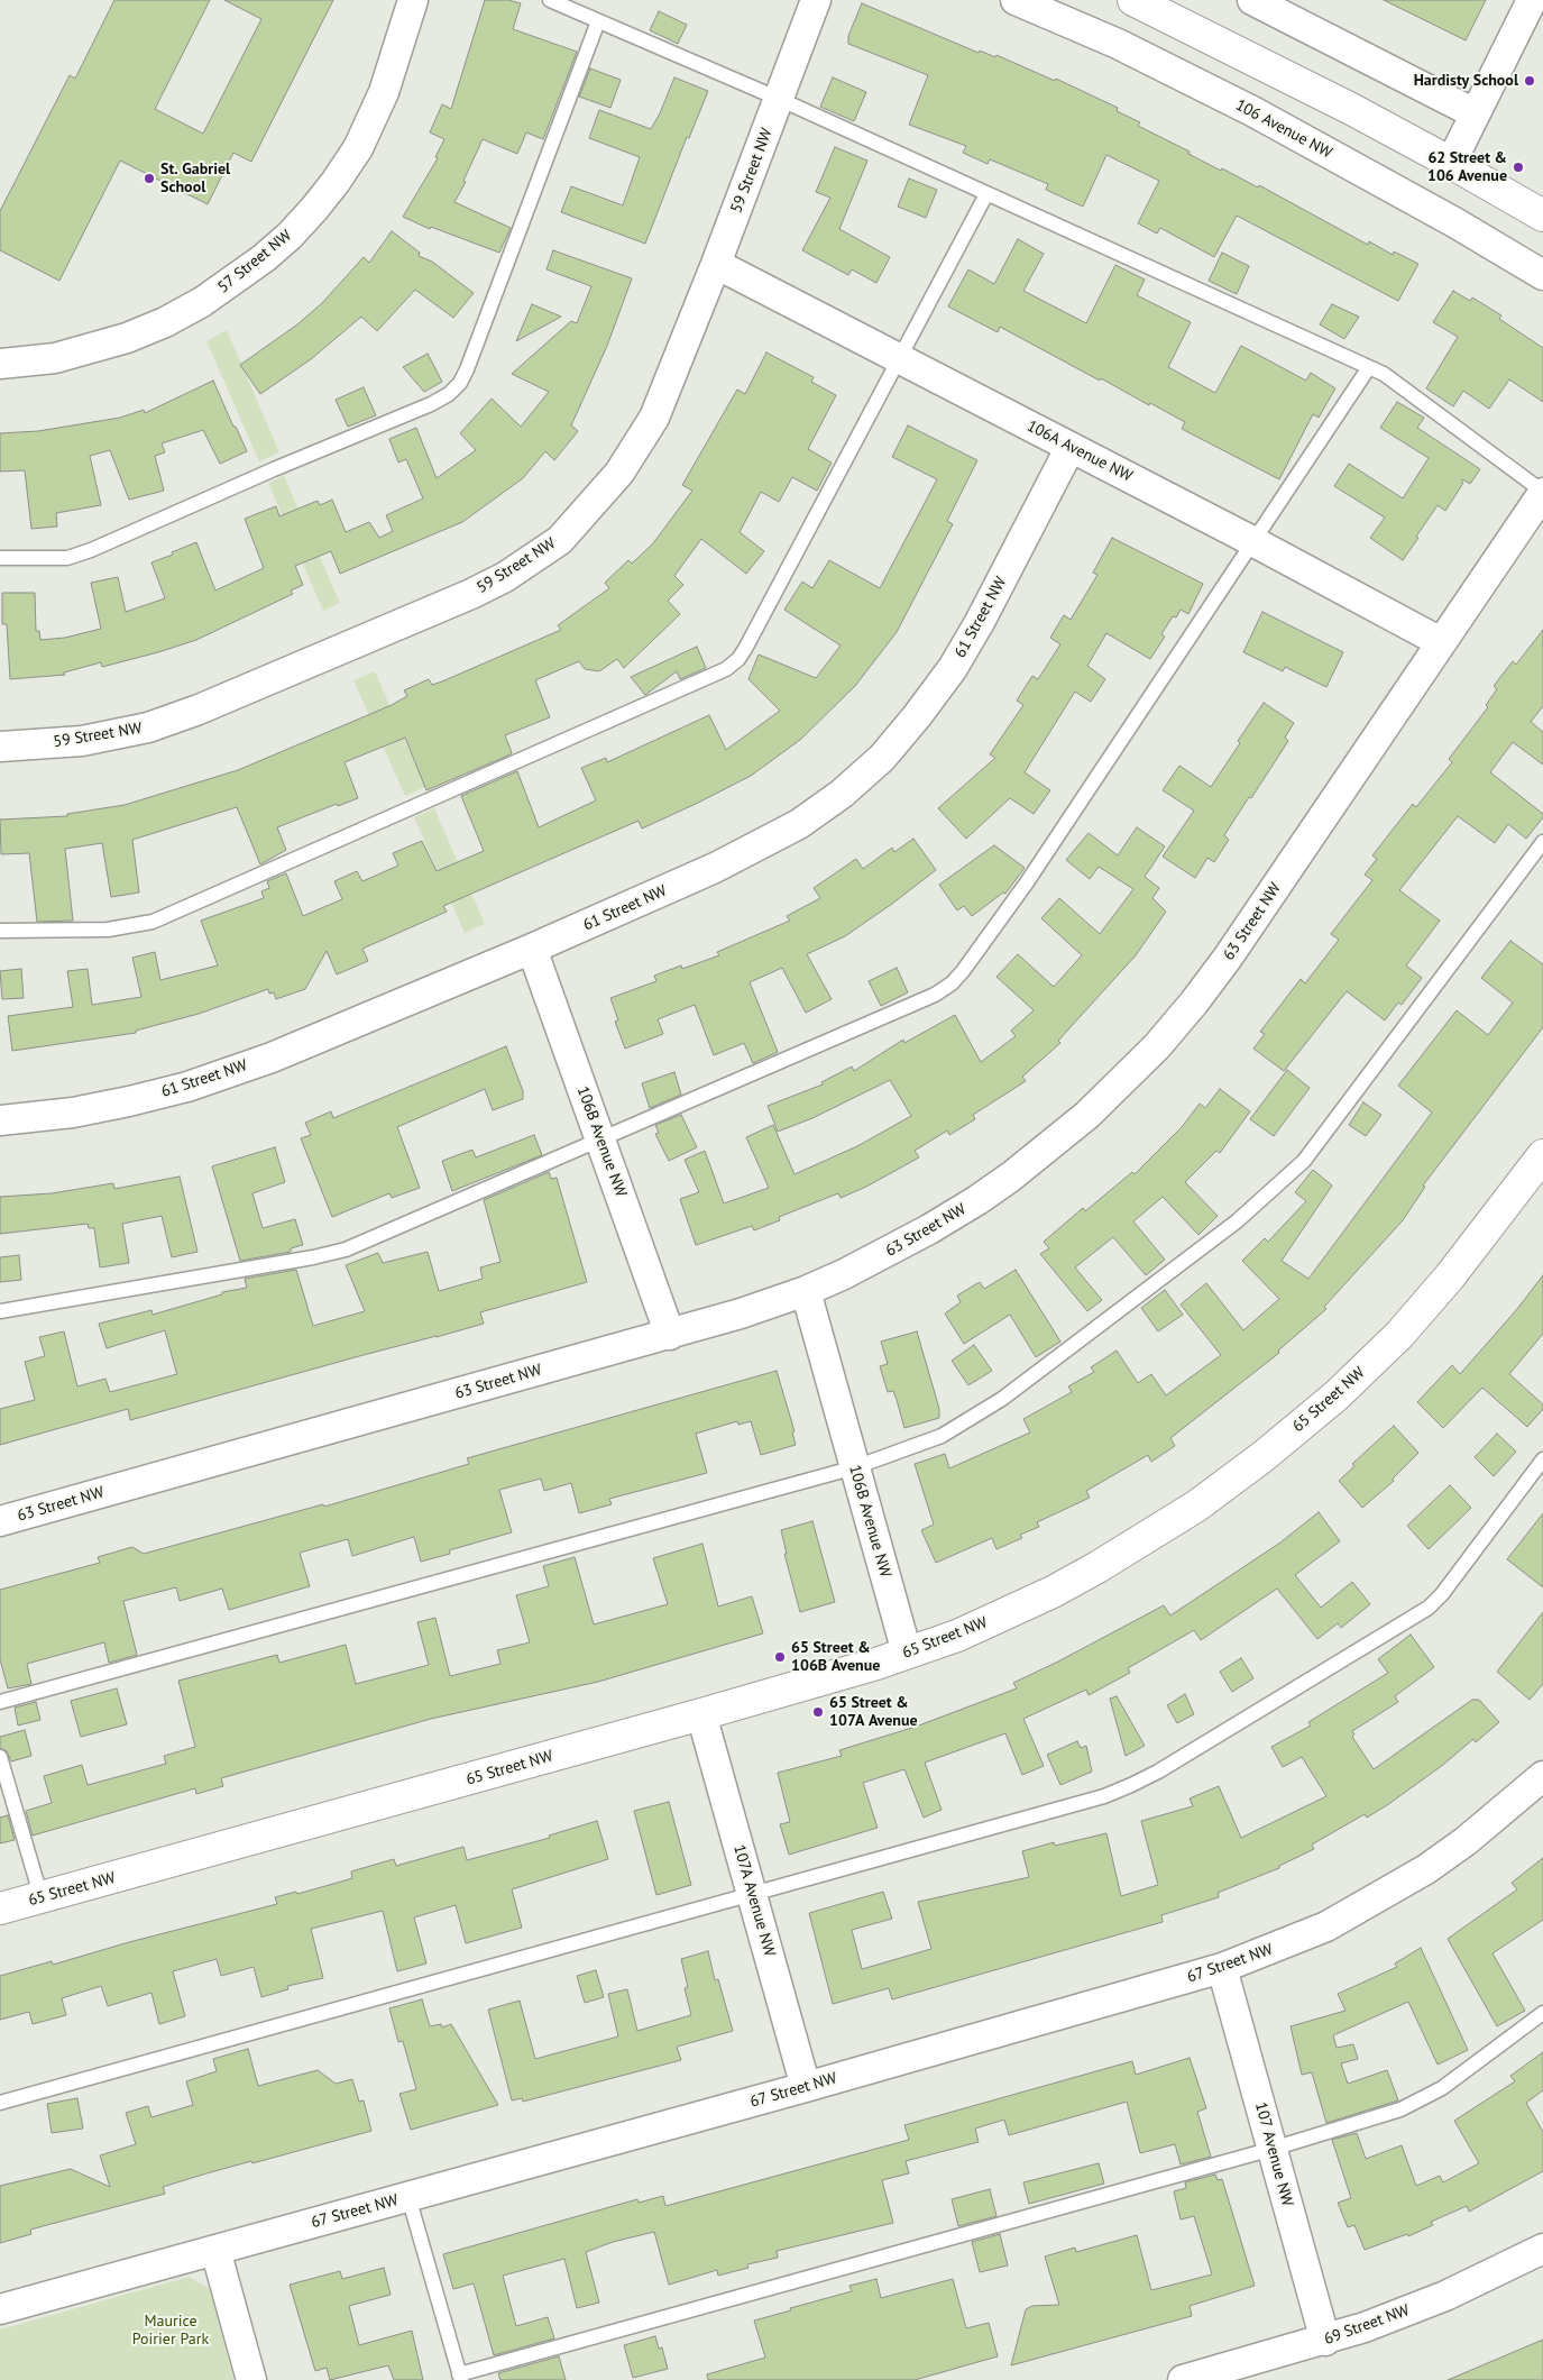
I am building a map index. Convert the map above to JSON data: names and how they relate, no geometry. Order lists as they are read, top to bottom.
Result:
{
  "streets": {
    "street": [
      "106 Avenue NW",
      "59 Street NW",
      "57 Street NW",
      "106A Avenue NW",
      "61 Street NW",
      "63 Street NW",
      "106B Avenue NW",
      "65 Street NW",
      "107A Avenue NW",
      "67 Street NW",
      "107 Avenue NW",
      "69 Street NW"
    ]
  },
  "crossings": [
    ["59 Street NW", "106A Avenue NW"],
    ["106A Avenue NW", "61 Street NW"],
    ["106A Avenue NW", "63 Street NW"],
    ["61 Street NW", "106B Avenue NW"],
    ["63 Street NW", "106B Avenue NW"],
    ["106B Avenue NW", "65 Street NW"],
    ["65 Street NW", "107A Avenue NW"],
    ["107A Avenue NW", "67 Street NW"],
    ["67 Street NW", "107 Avenue NW"],
    ["107 Avenue NW", "69 Street NW"]
  ],
  "parks": ["Maurice Poirier Park"],
  "places": [
    "Hardisty School",
    "62 Street & 106 Avenue",
    "St. Gabriel School",
    "65 Street & 106B Avenue",
    "65 Street & 107A Avenue"
  ]
}
